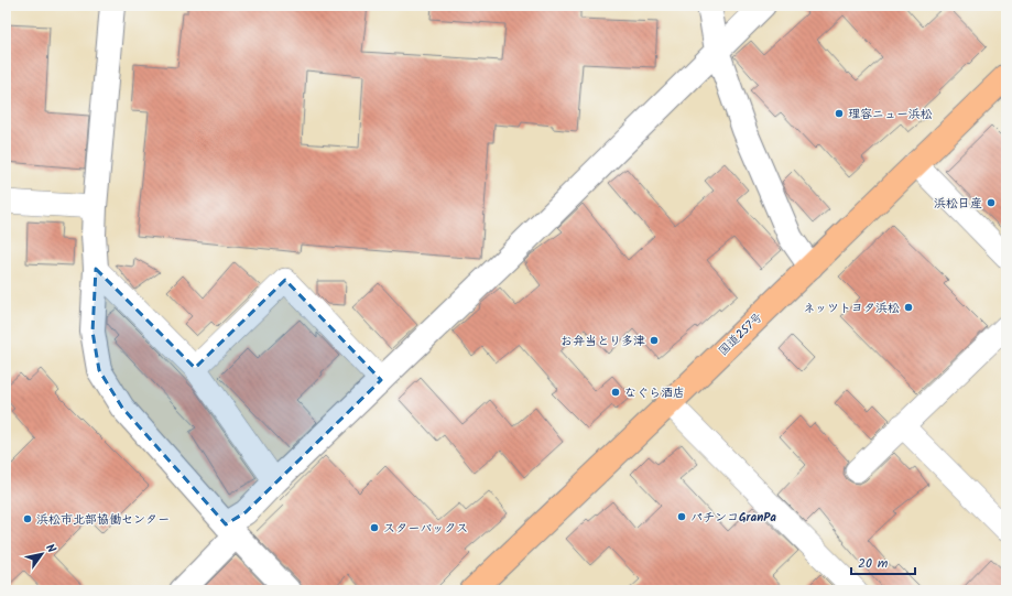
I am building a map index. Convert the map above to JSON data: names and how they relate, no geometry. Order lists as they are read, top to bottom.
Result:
{
  "streets": {
    "highway": ["国道257号"]
  },
  "places": [
    "理容ニュー浜松",
    "浜松日産",
    "ネッツトヨタ浜松",
    "お弁当とり多津",
    "なぐら酒店",
    "パチンコGranPa",
    "浜松市北部協働センター",
    "スターバックス"
  ],
  "scale_bar": "20 m",
  "north": "top right"
}
